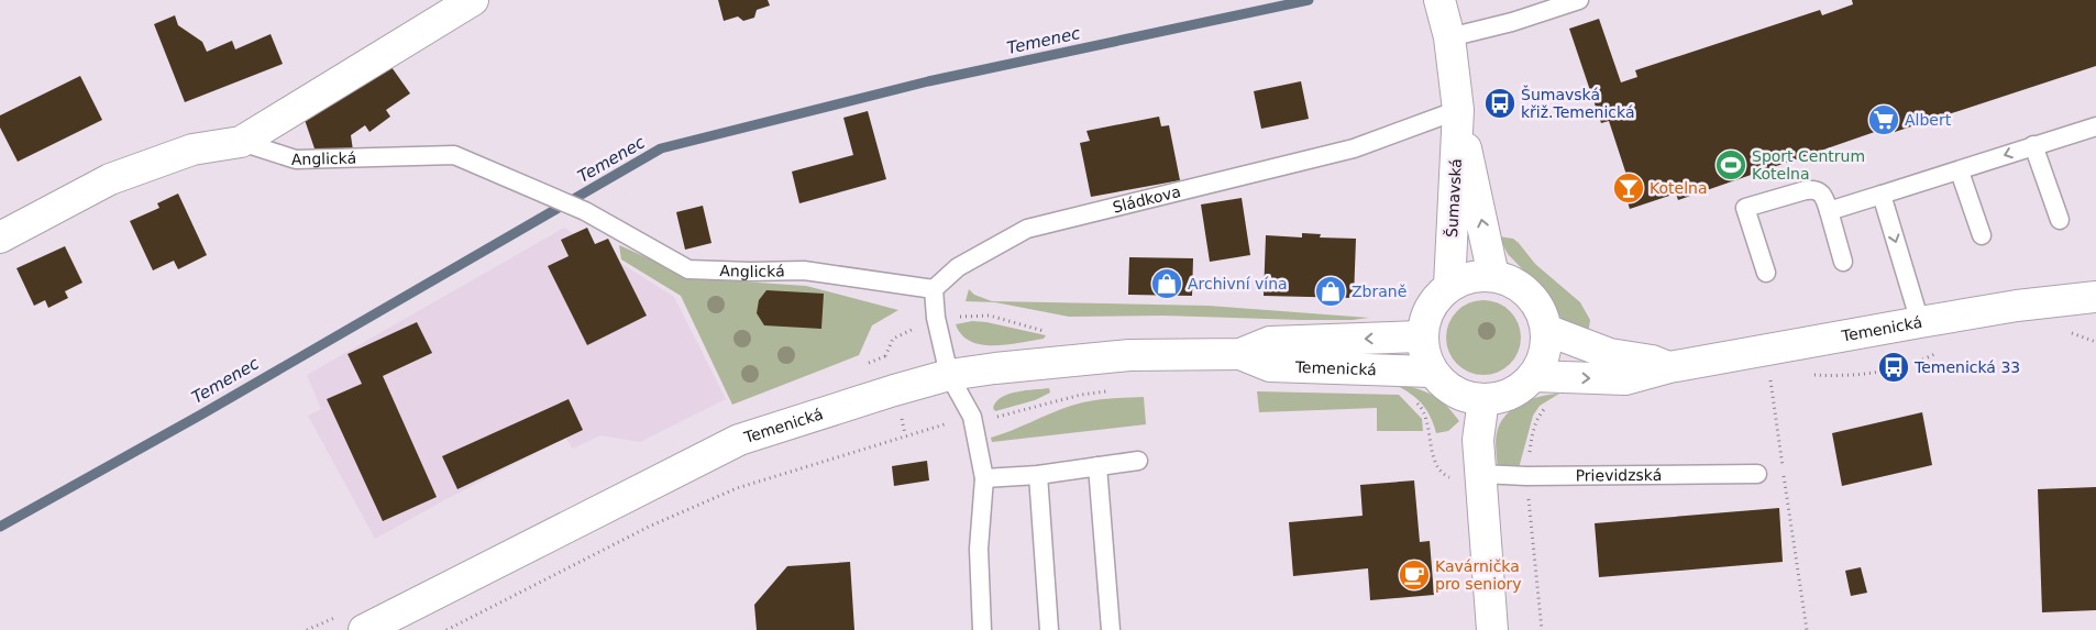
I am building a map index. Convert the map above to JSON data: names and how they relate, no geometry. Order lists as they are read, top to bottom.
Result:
{
  "streets": {
    "street": ["Anglická", "Šumavská", "Temenická"],
    "lane": ["Sládkova", "Prievidzská"]
  },
  "crossings": [
    ["Anglická", "Sládkova"],
    ["Šumavská", "Sládkova"],
    ["Šumavská", "Temenická"]
  ],
  "water": ["Temenec"],
  "places": {
    "bus stop": ["Šumavská křiž.Temenická", "Temenická 33"],
    "supermarket": ["Albert"],
    "sports": ["Sport Centrum Kotelna"],
    "bar": ["Kotelna"],
    "shop": ["Archivní vína", "Zbraně"],
    "cafe": ["Kavárnička pro seniory"]
  }
}
